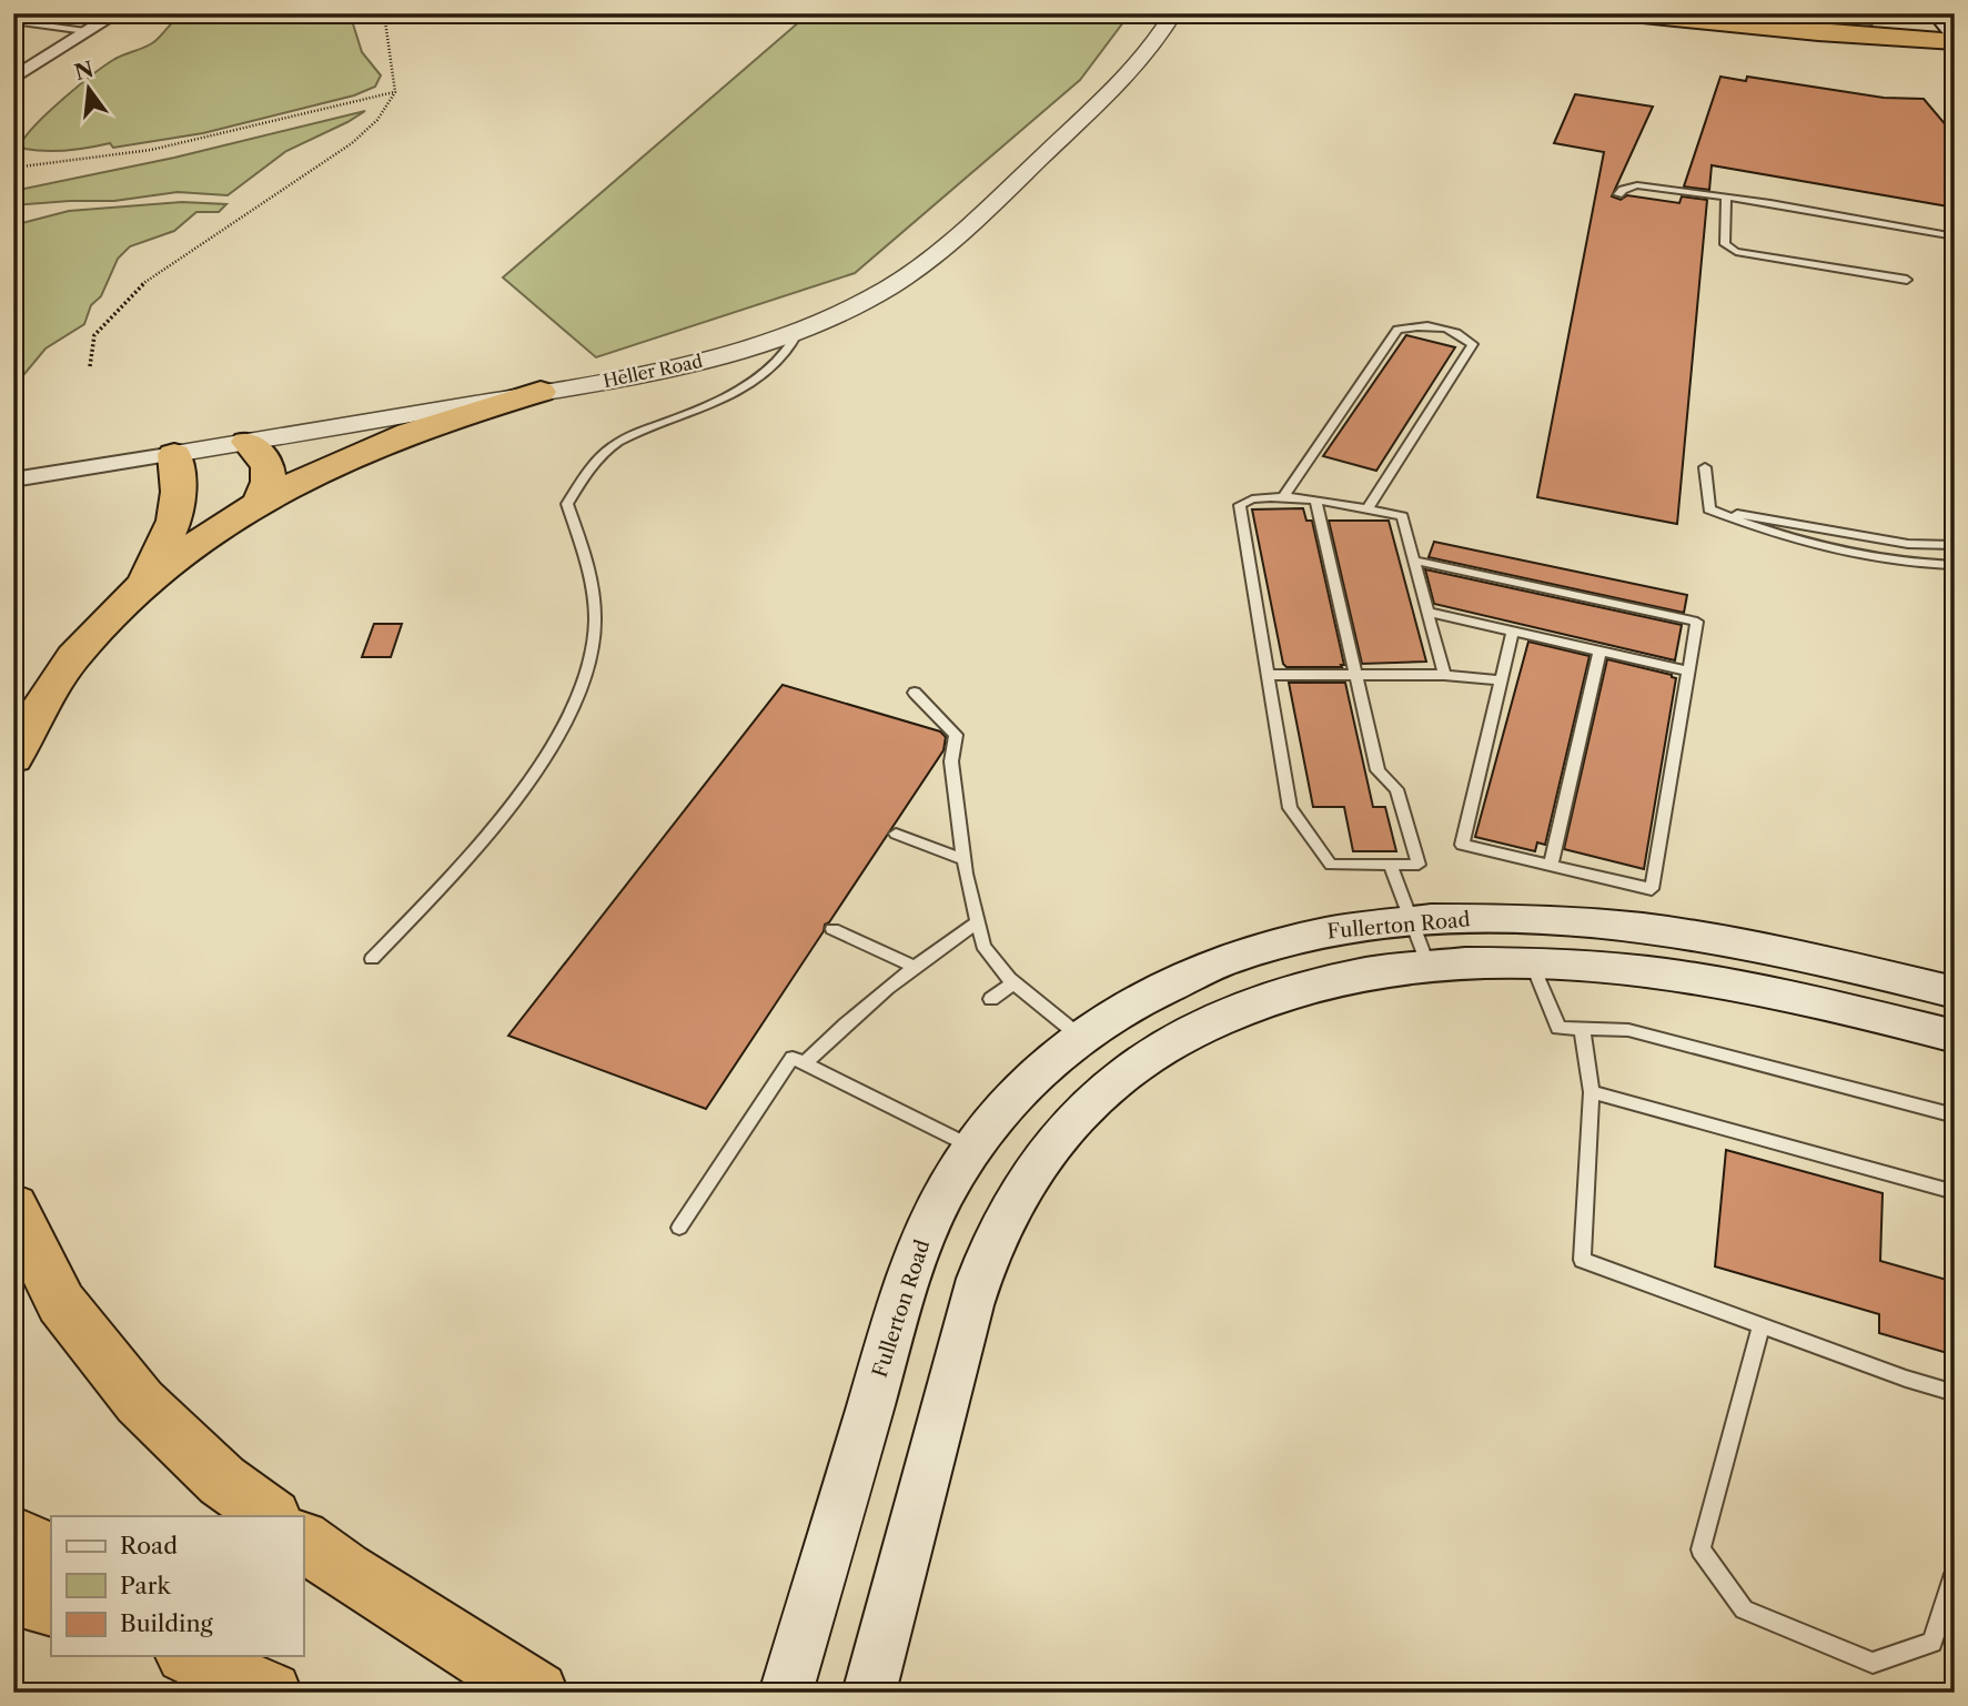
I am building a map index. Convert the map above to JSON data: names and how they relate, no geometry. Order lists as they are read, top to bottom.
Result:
{
  "streets": {
    "main road": ["Fullerton Road"],
    "street": ["Heller Road"]
  },
  "legend": ["Road", "Park", "Building"],
  "north": "top"
}
